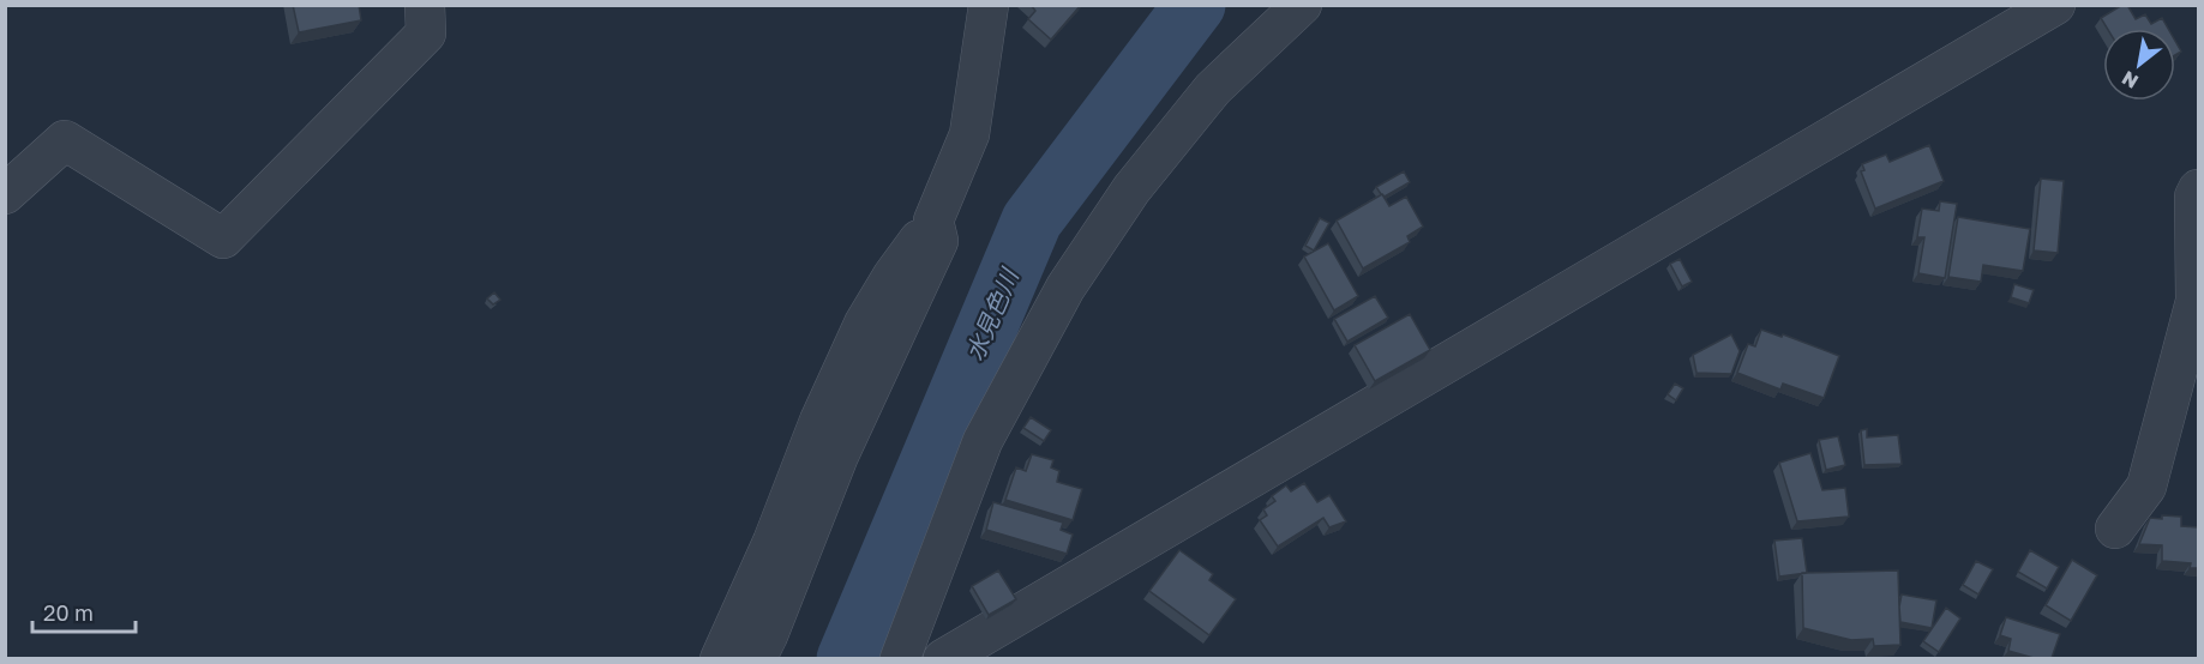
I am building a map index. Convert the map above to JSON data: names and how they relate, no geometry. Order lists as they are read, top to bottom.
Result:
{
  "water": ["水見色川"],
  "scale_bar": "20 m",
  "north": "bottom left"
}
